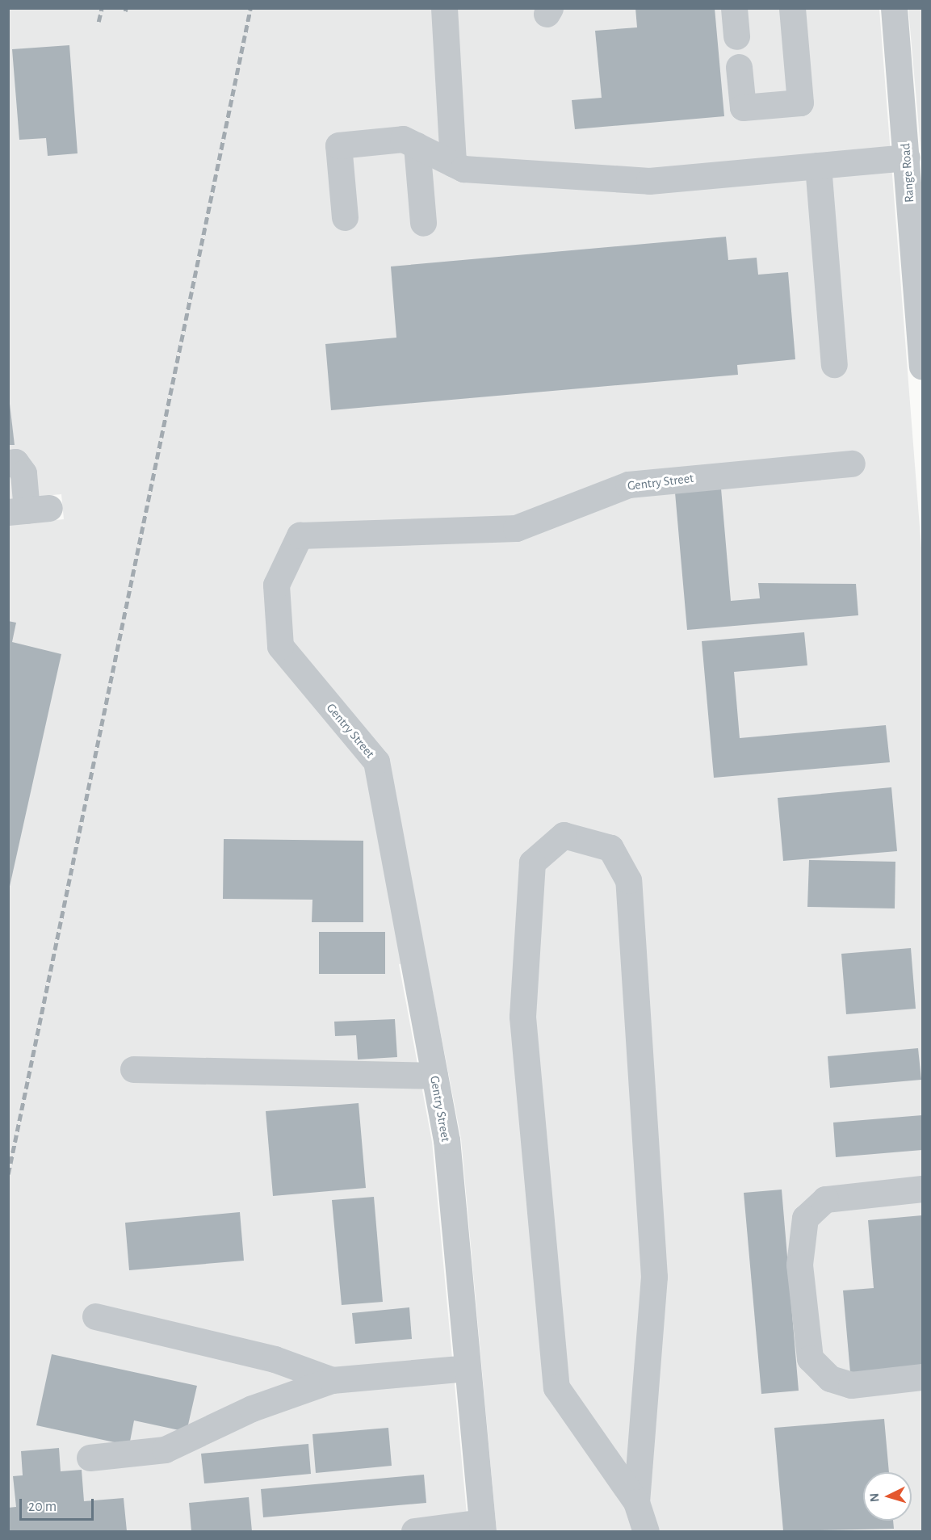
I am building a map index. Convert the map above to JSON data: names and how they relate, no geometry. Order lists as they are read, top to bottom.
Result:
{
  "streets": {
    "street": ["Range Road", "Gentry Street"]
  },
  "scale_bar": "20 m",
  "north": "left"
}
